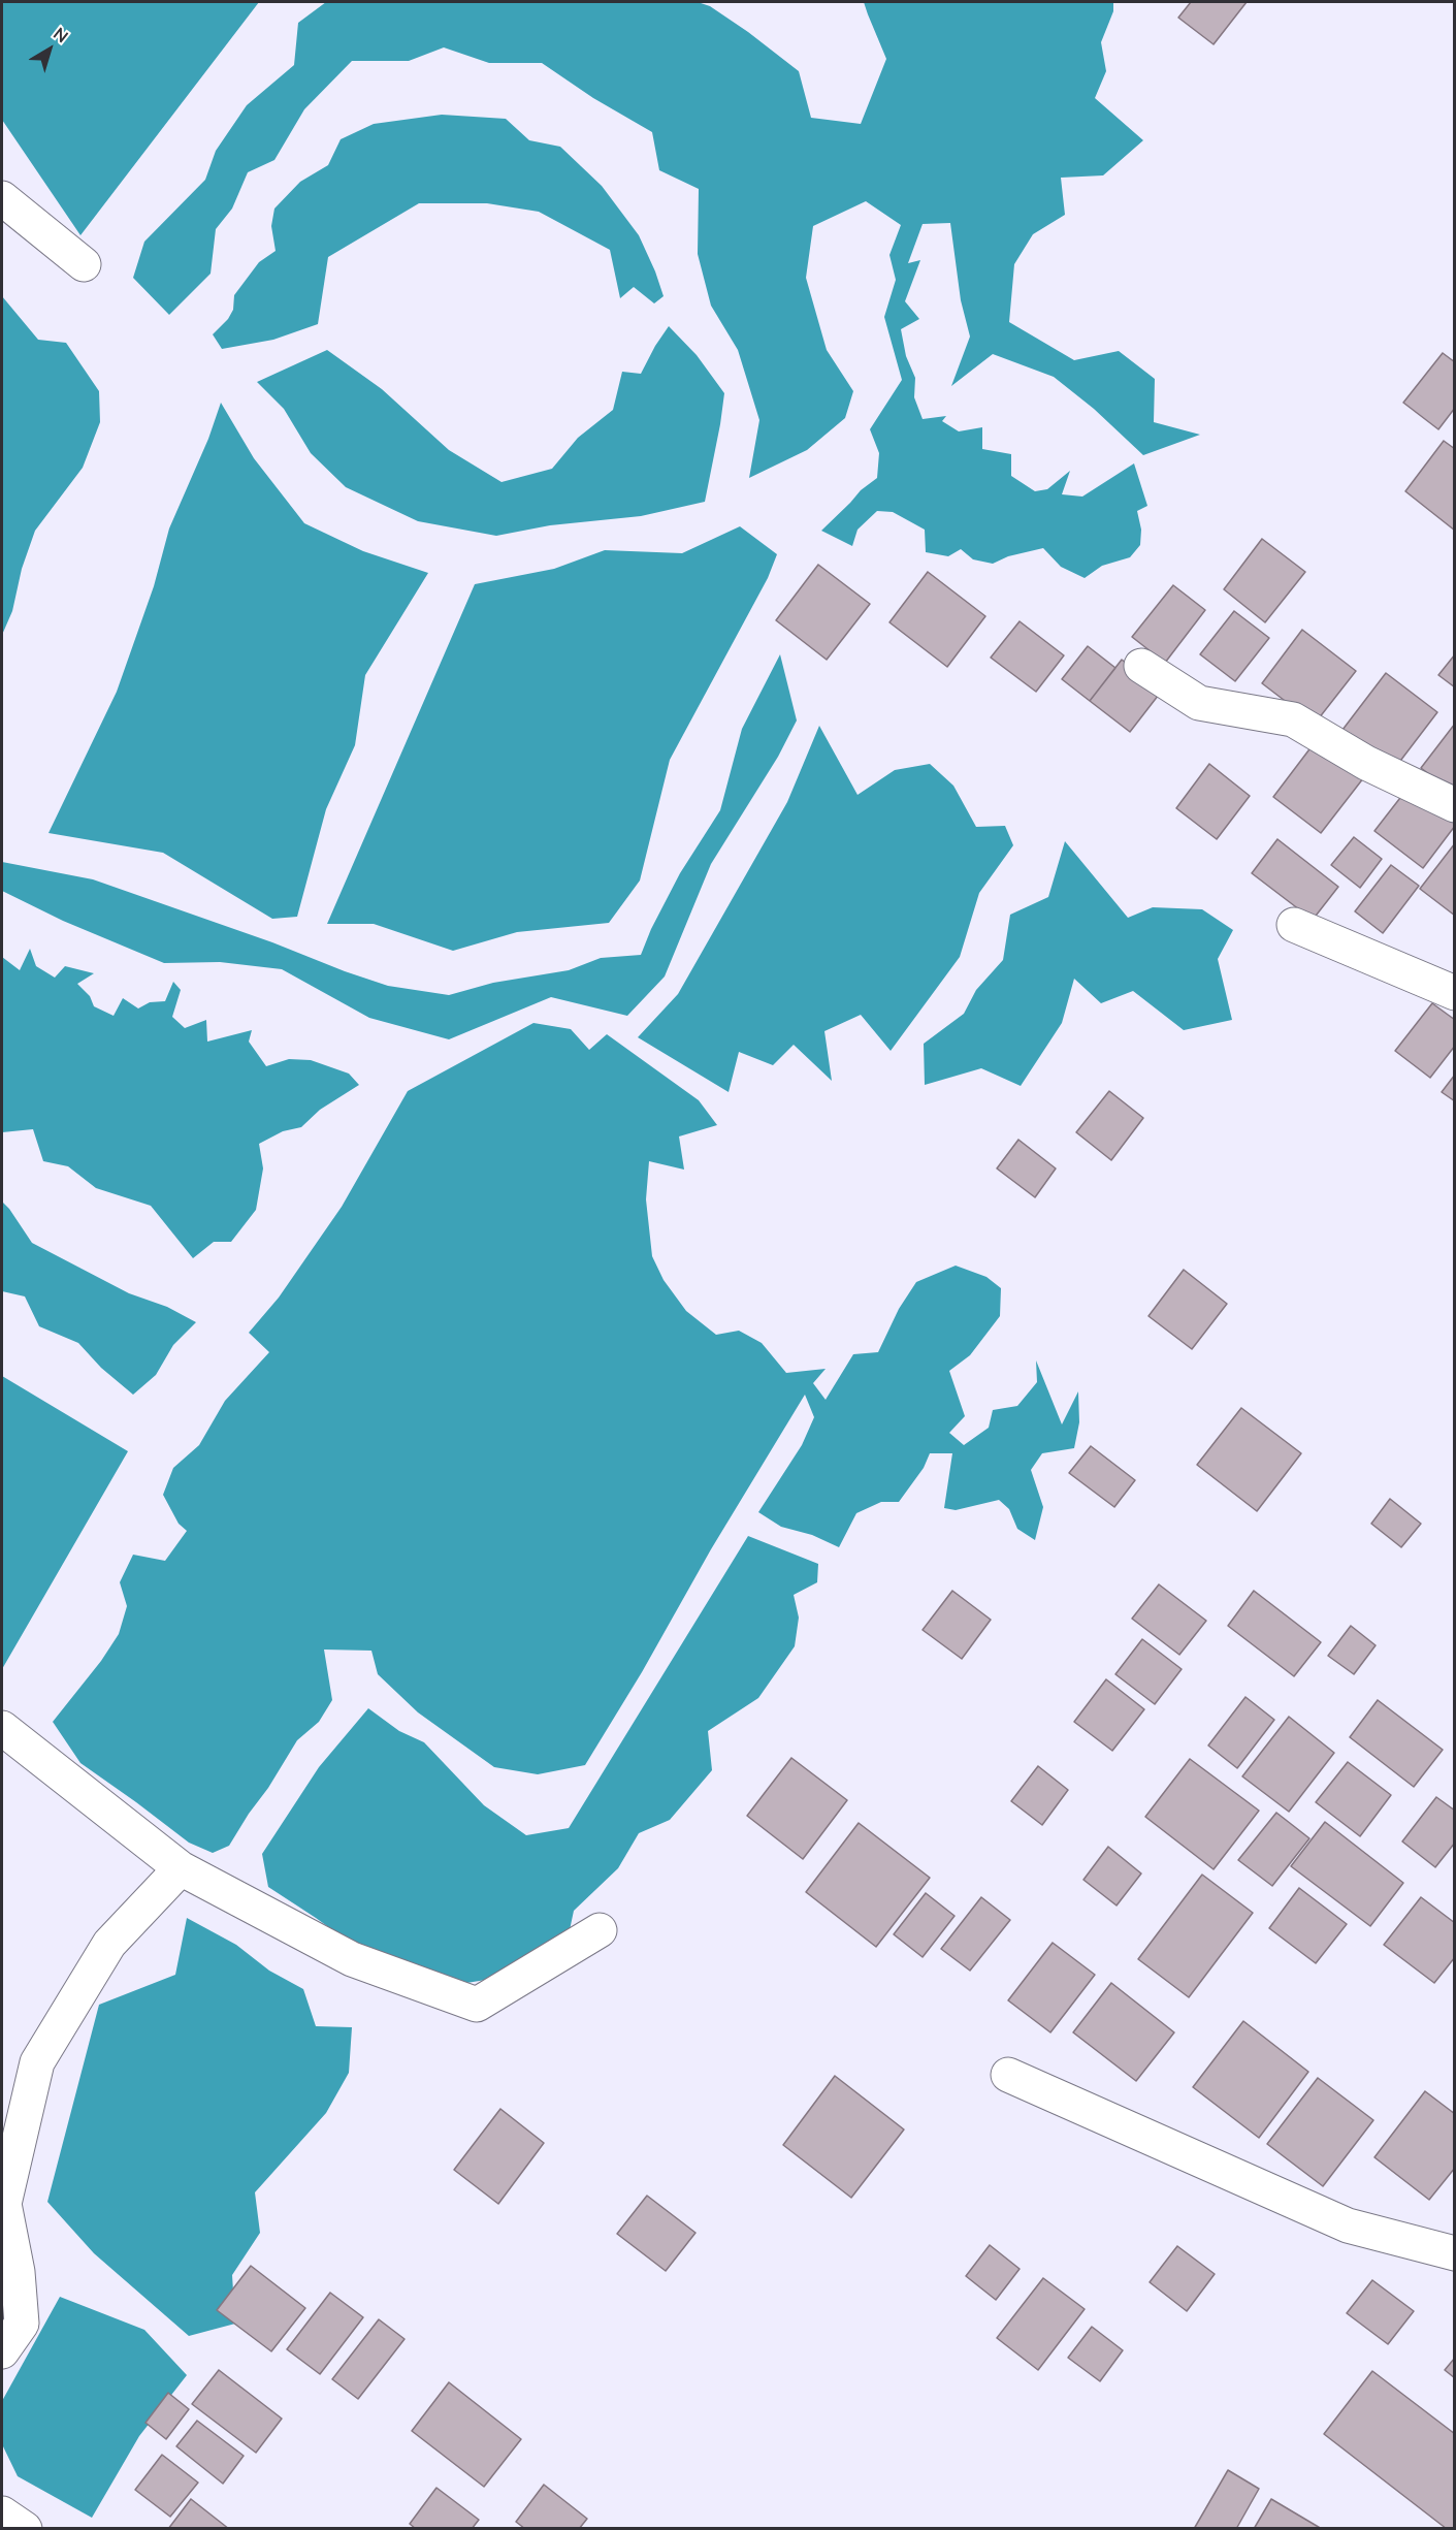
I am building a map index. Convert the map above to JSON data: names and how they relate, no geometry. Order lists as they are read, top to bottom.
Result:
{
  "north": "top right"
}
